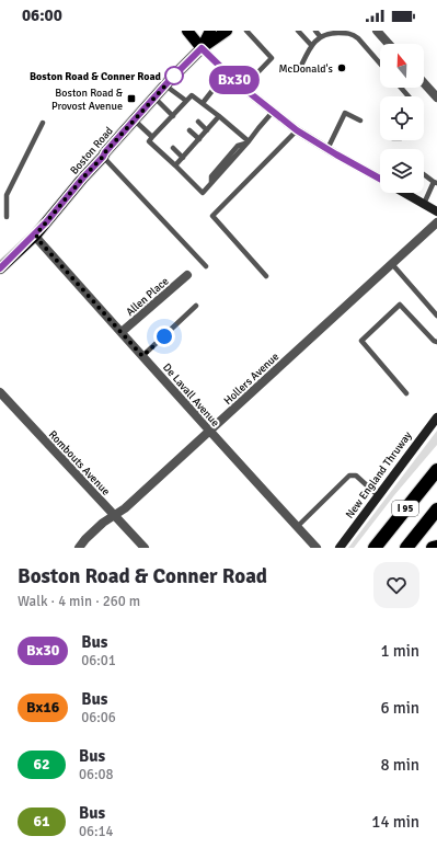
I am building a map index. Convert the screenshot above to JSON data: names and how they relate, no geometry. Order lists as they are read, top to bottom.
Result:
{
  "streets": {
    "highway": ["I 95"],
    "main road": ["Boston Road", "New England Thruway"],
    "street": [
      "Allen Place",
      "Hollers Avenue",
      "De Lavall Avenue",
      "Rombouts Avenue"
    ]
  },
  "crossings": [
    ["Boston Road", "De Lavall Avenue"],
    ["Allen Place", "De Lavall Avenue"],
    ["Hollers Avenue", "De Lavall Avenue"],
    ["Hollers Avenue", "Rombouts Avenue"]
  ],
  "places": {
    "other": ["McDonald's", "Boston Road & Conner Road"],
    "transit": ["Boston Road & Provost Avenue"]
  },
  "lines": ["bus line Bx30"],
  "north": "top",
  "page": {
    "status": "06:00",
    "on_map": "Bx30",
    "heading": ["Boston Road & Conner Road", "Walk · 4 min · 260 m"],
    "list": [
      {
        "mark": "Bx30",
        "name": "Bus",
        "note": "06:01",
        "value": "1 min"
      },
      {
        "mark": "Bx16",
        "name": "Bus",
        "note": "06:06",
        "value": "6 min"
      },
      {
        "mark": "62",
        "name": "Bus",
        "note": "06:08",
        "value": "8 min"
      },
      {
        "mark": "61",
        "name": "Bus",
        "note": "06:14",
        "value": "14 min"
      }
    ]
  }
}
